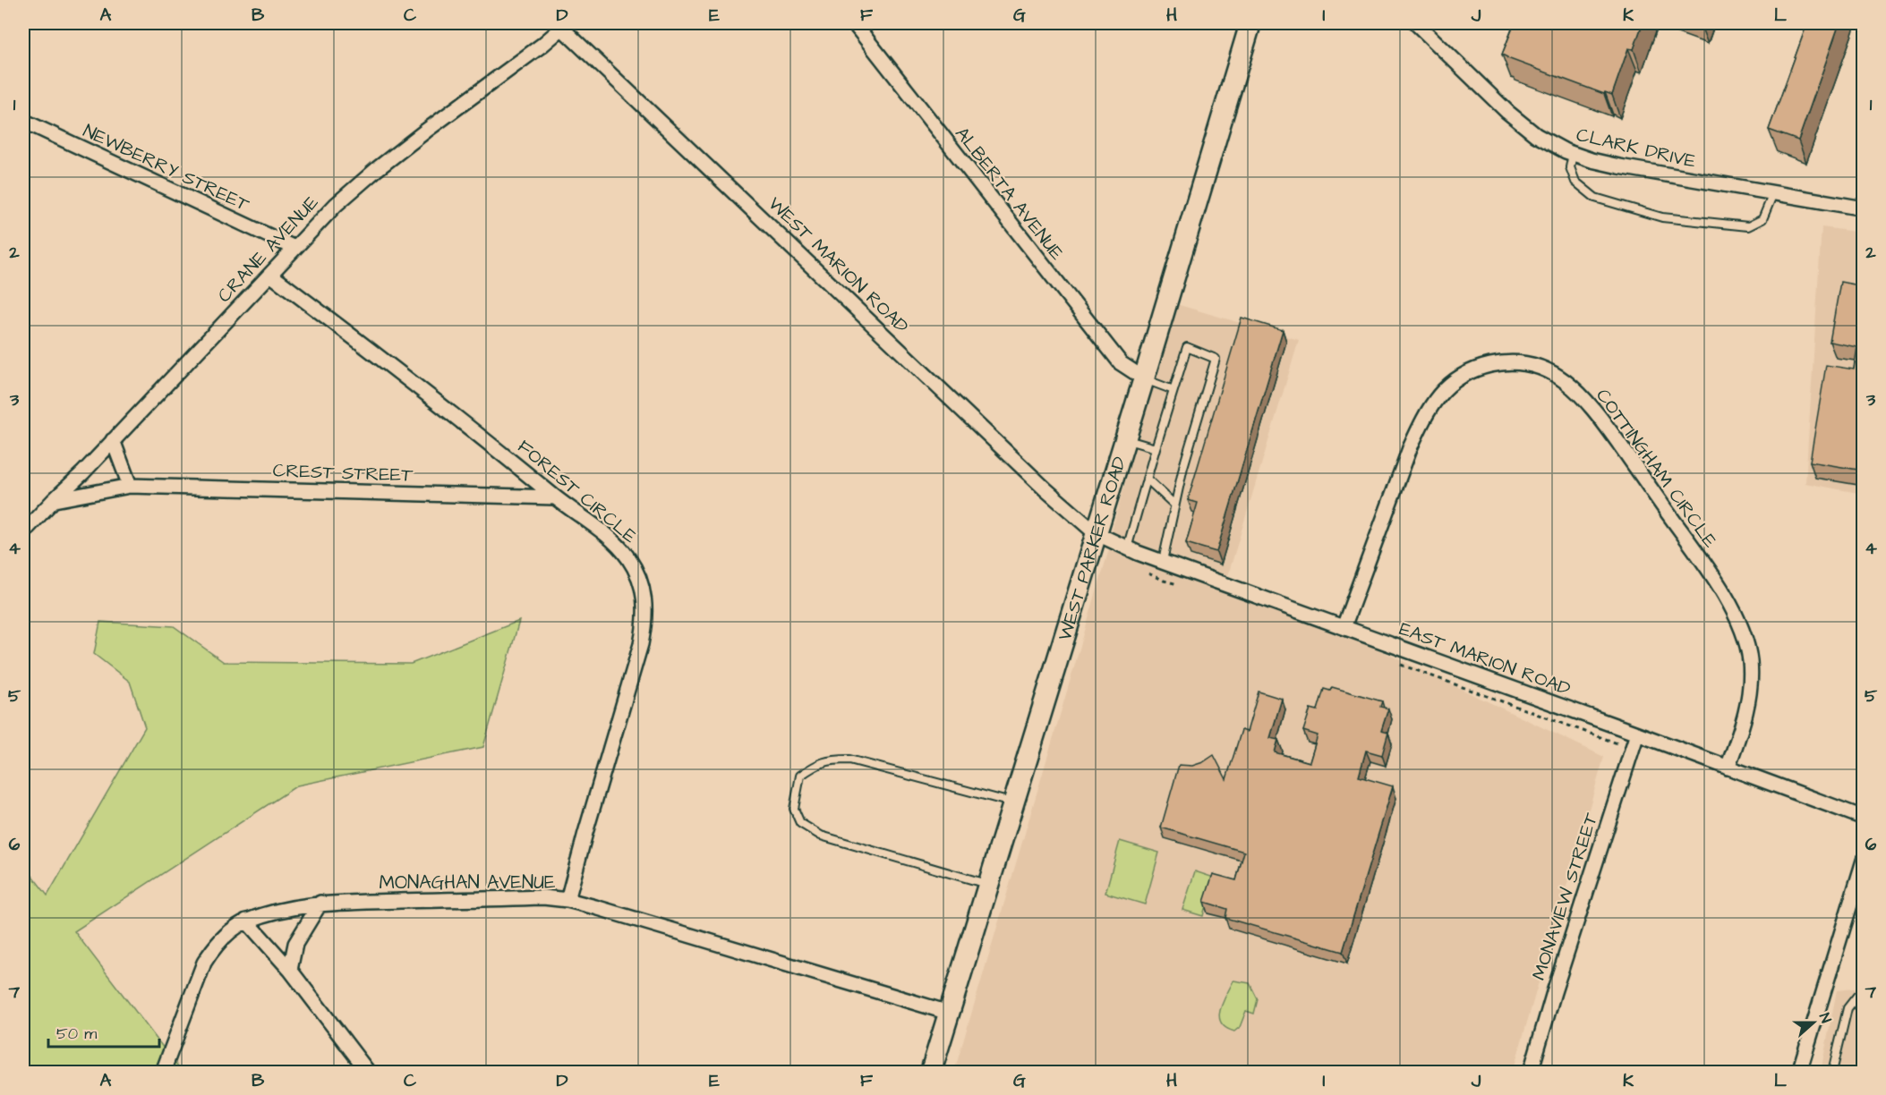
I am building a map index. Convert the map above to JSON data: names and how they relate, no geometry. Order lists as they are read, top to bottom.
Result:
{
  "streets": {
    "street": [
      "CLARK DRIVE",
      "NEWBERRY STREET",
      "ALBERTA AVENUE",
      "CRANE AVENUE",
      "WEST MARION ROAD",
      "COTTINGHAM CIRCLE",
      "CREST STREET",
      "FOREST CIRCLE",
      "WEST PARKER ROAD",
      "EAST MARION ROAD",
      "MONAGHAN AVENUE",
      "MONAVIEW STREET"
    ]
  },
  "crossings": [
    ["NEWBERRY STREET", "CRANE AVENUE"],
    ["ALBERTA AVENUE", "WEST PARKER ROAD"],
    ["CRANE AVENUE", "WEST MARION ROAD"],
    ["CRANE AVENUE", "CREST STREET"],
    ["CRANE AVENUE", "FOREST CIRCLE"],
    ["WEST MARION ROAD", "WEST PARKER ROAD"],
    ["WEST MARION ROAD", "EAST MARION ROAD"],
    ["COTTINGHAM CIRCLE", "EAST MARION ROAD"],
    ["CREST STREET", "FOREST CIRCLE"],
    ["FOREST CIRCLE", "MONAGHAN AVENUE"],
    ["WEST PARKER ROAD", "EAST MARION ROAD"],
    ["WEST PARKER ROAD", "MONAGHAN AVENUE"],
    ["EAST MARION ROAD", "MONAVIEW STREET"]
  ],
  "scale_bar": "50 m",
  "north": "right",
  "grid": {
    "columns": [
      "A",
      "B",
      "C",
      "D",
      "E",
      "F",
      "G",
      "H",
      "I",
      "J",
      "K",
      "L"
    ],
    "rows": [
      "1",
      "2",
      "3",
      "4",
      "5",
      "6",
      "7"
    ]
  }
}
